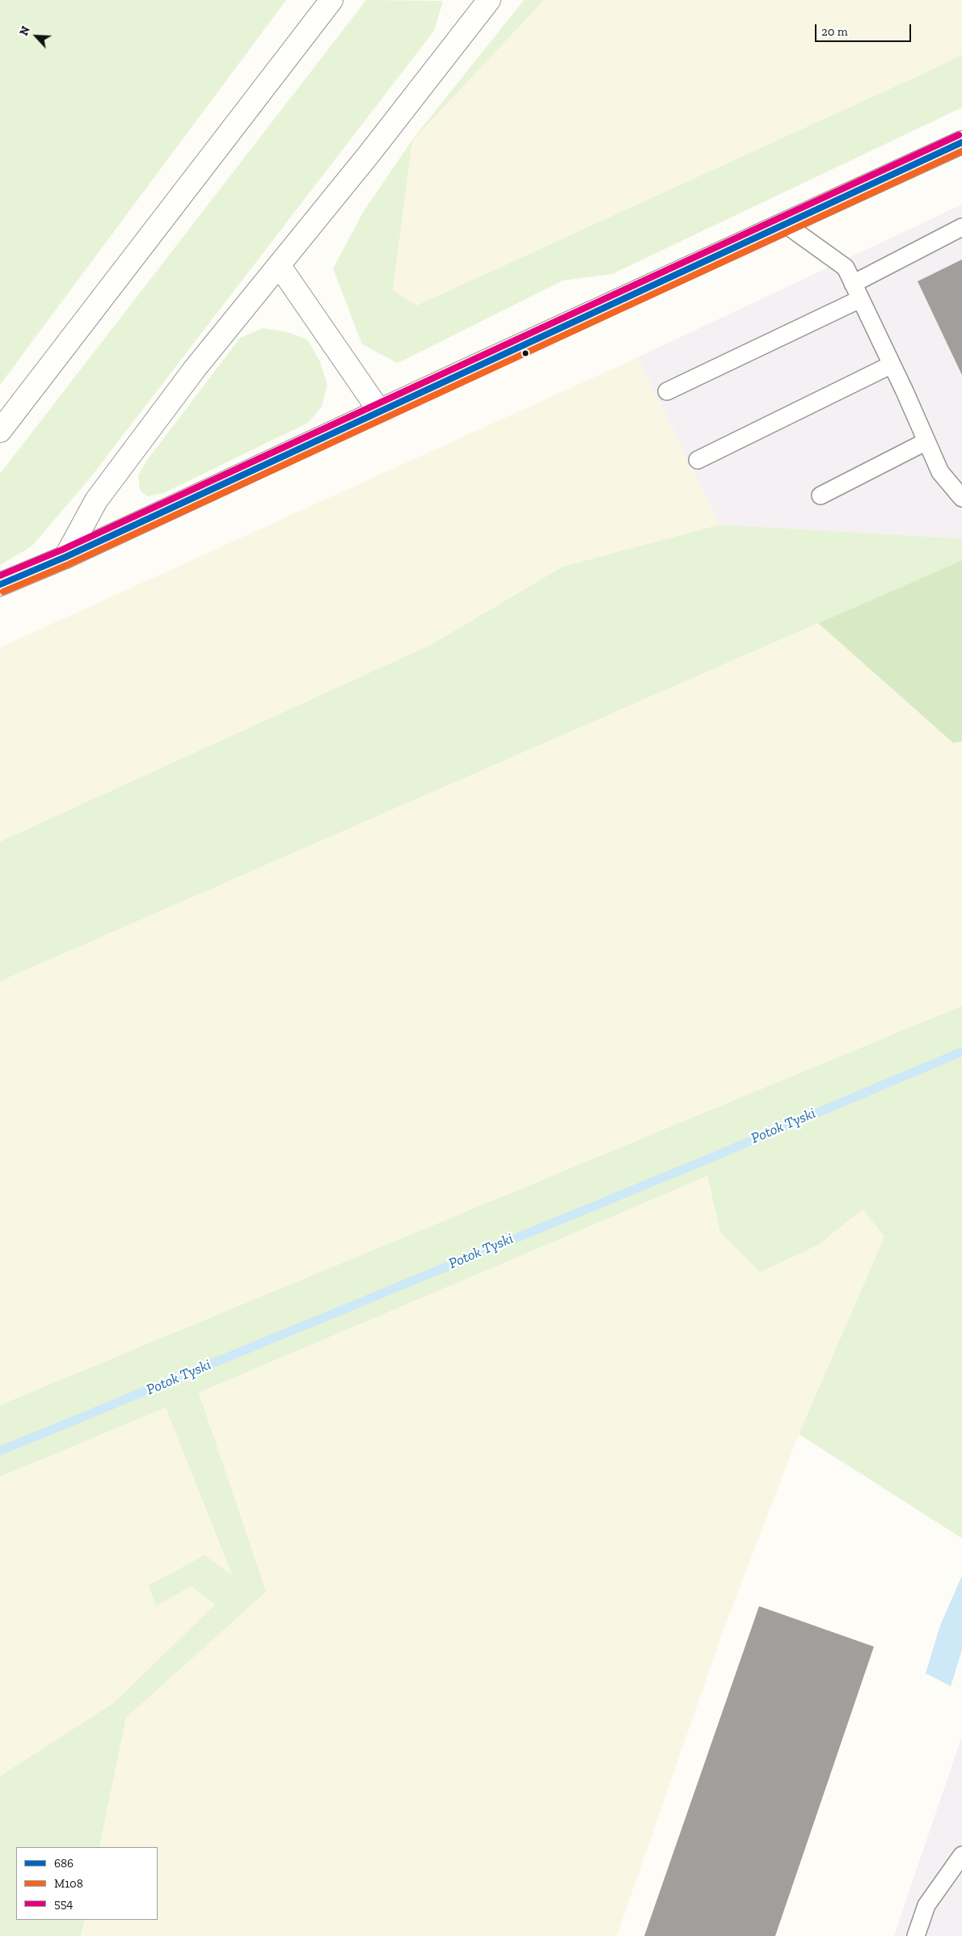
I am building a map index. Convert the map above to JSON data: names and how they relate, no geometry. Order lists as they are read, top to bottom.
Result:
{
  "water": ["Potok Tyski"],
  "lines": ["transit line 554", "transit line 686", "transit line M108"],
  "legend": ["686", "M108", "554"],
  "scale_bar": "20 m",
  "north": "top left"
}
